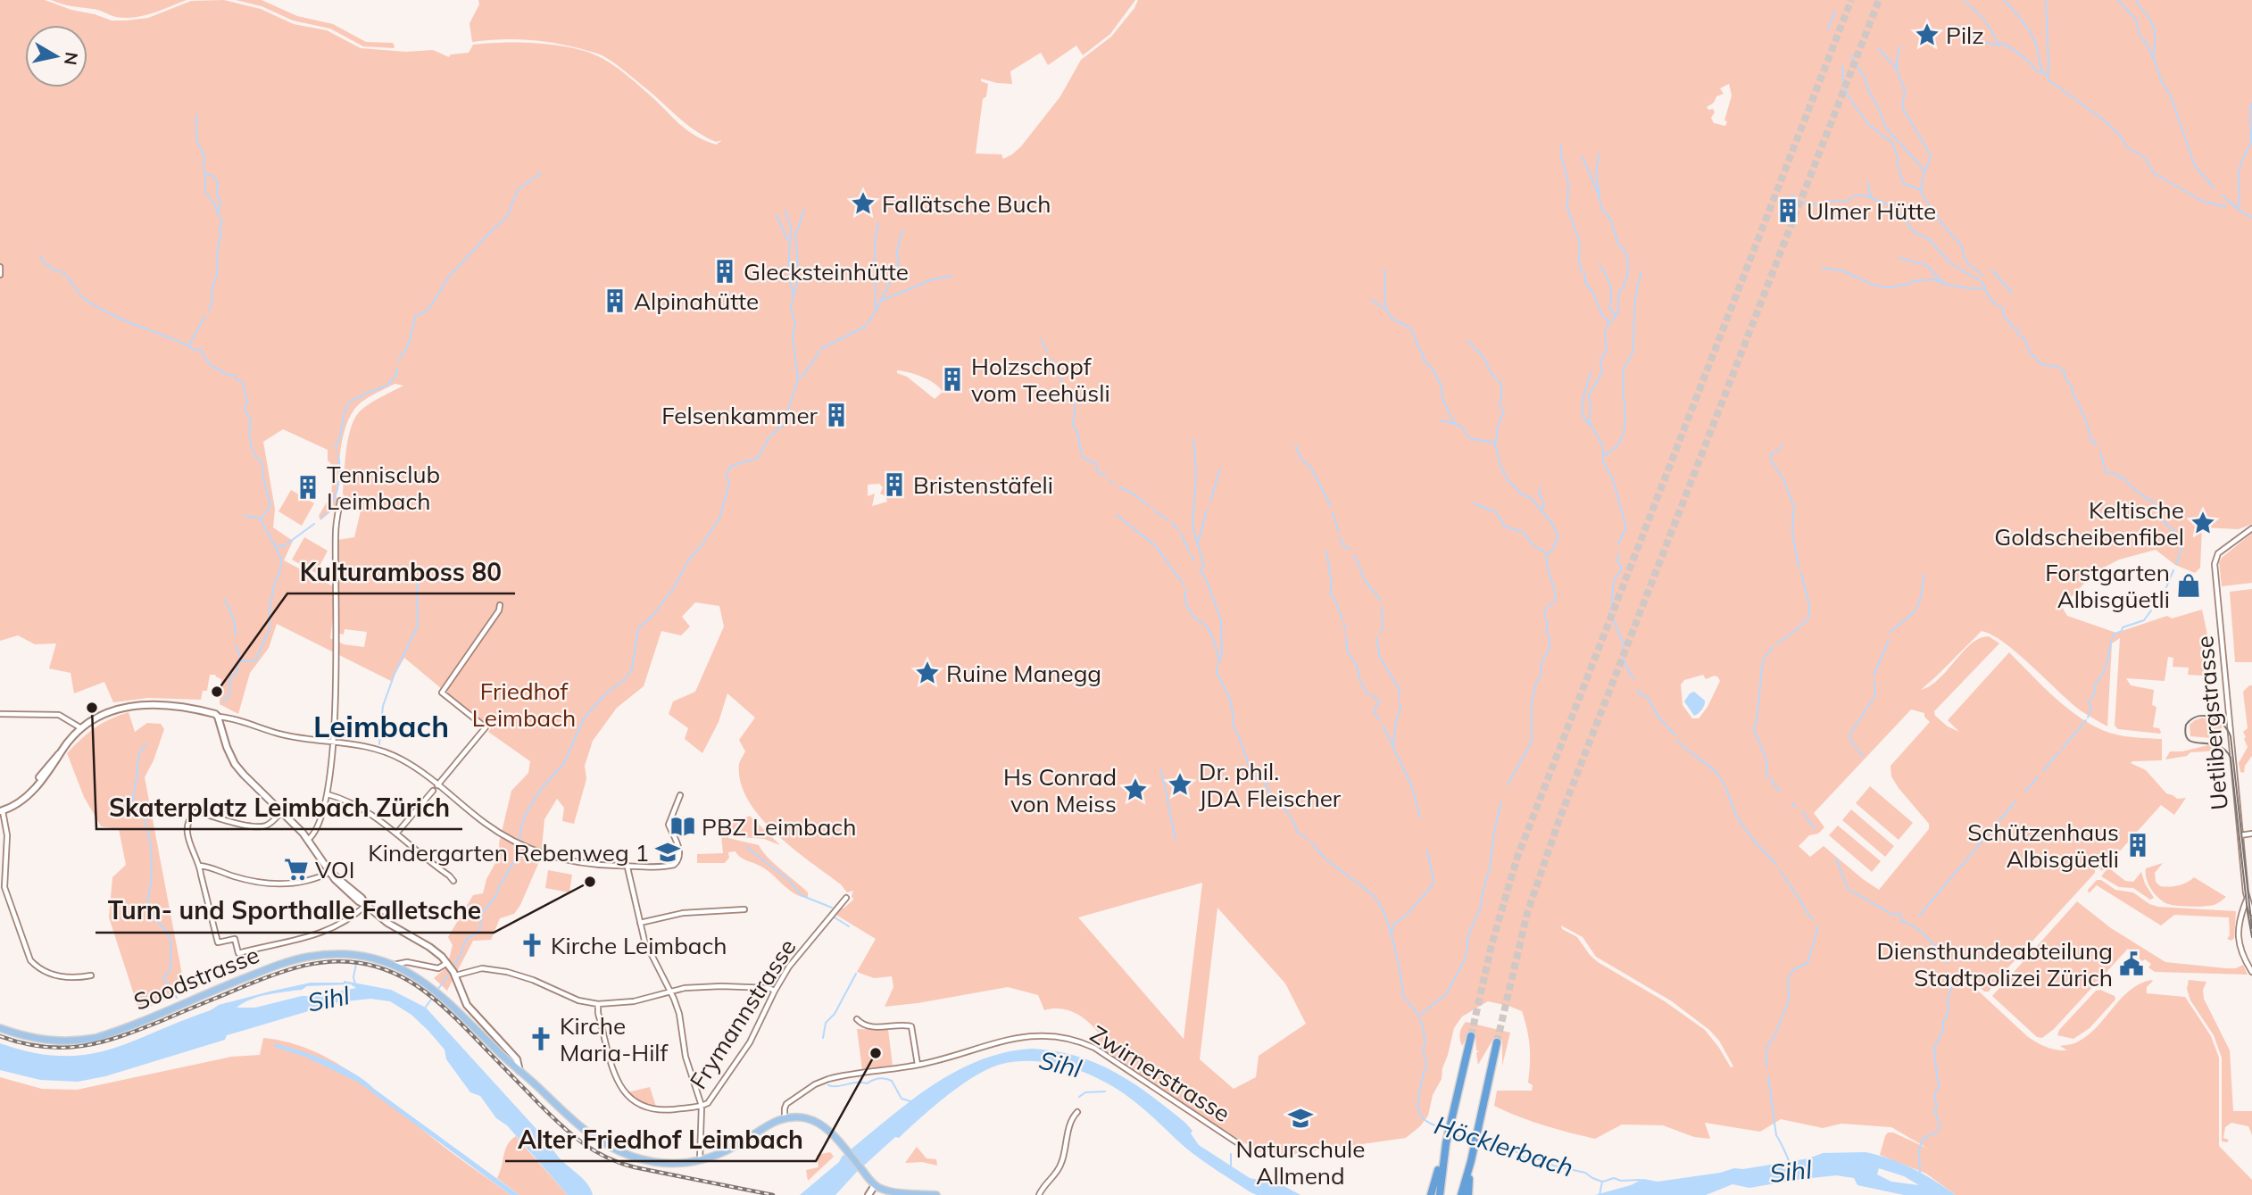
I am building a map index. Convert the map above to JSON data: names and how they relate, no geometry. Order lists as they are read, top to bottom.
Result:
{
  "streets": {
    "main road": ["Soodstrasse"],
    "street": ["Uetlibergstrasse", "Frymannstrasse", "Zwirnerstrasse"]
  },
  "crossings": [
    ["Soodstrasse", "Frymannstrasse"],
    ["Soodstrasse", "Zwirnerstrasse"]
  ],
  "districts": ["Leimbach"],
  "water": ["Sihl", "Höcklerbach"],
  "parks": ["Friedhof Leimbach"],
  "places": {
    "place": [
      "Pilz",
      "Fallätsche Buch",
      "Keltische Goldscheibenfibel",
      "Ruine Manegg",
      "Dr. phil. JDA Fleischer",
      "Hs Conrad von Meiss"
    ],
    "building": [
      "Ulmer Hütte",
      "Glecksteinhütte",
      "Alpinahütte",
      "Holzschopf vom Teehüsli",
      "Felsenkammer",
      "Bristenstäfeli",
      "Tennisclub Leimbach",
      "Schützenhaus Albisgüetli"
    ],
    "shop": ["Forstgarten Albisgüetli"],
    "other": [
      "Kulturamboss 80",
      "Skaterplatz Leimbach Zürich",
      "Turn- und Sporthalle Falletsche",
      "Alter Friedhof Leimbach"
    ],
    "library": ["PBZ Leimbach"],
    "school or university": ["Kindergarten Rebenweg 1", "Naturschule Allmend"],
    "supermarket": ["VOI"],
    "church": ["Kirche Leimbach", "Kirche Maria-Hilf"],
    "public building": ["Diensthundeabteilung Stadtpolizei Zürich"]
  },
  "north": "right"
}
